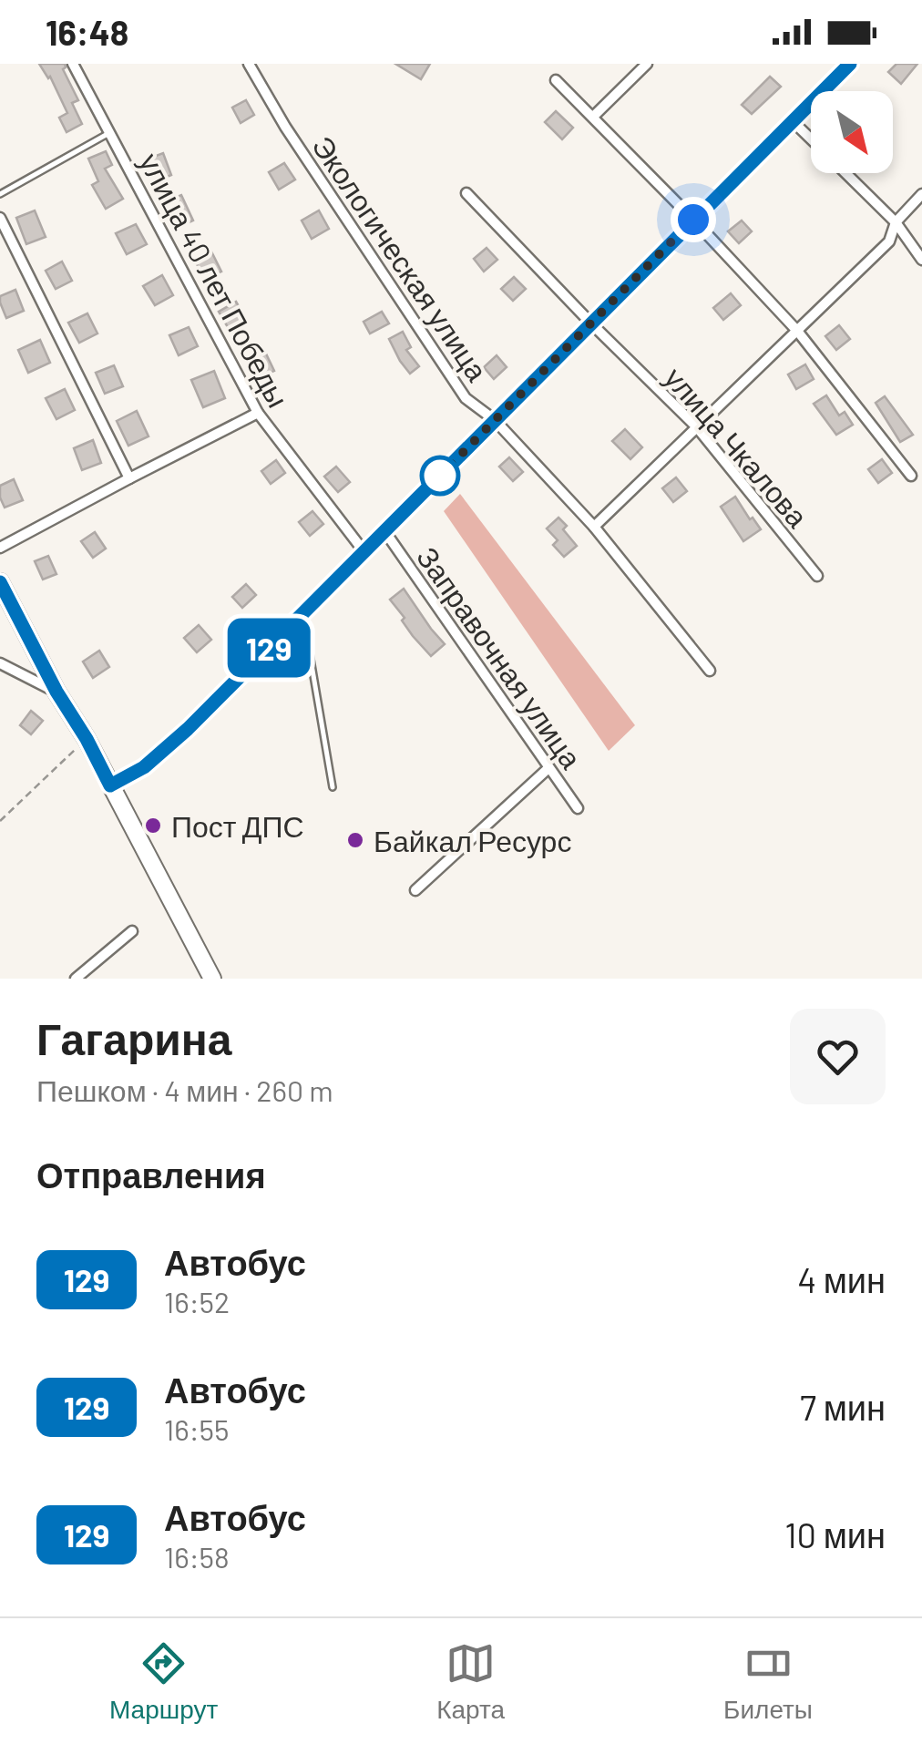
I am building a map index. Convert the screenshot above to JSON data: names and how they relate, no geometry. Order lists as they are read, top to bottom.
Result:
{
  "streets": {
    "street": [
      "Экологическая улица",
      "улица 40 лет Победы",
      "улица Чкалова",
      "Заправочная улица"
    ]
  },
  "places": ["Пост ДПС", "Байкал Ресурс"],
  "lines": ["bus line 129"],
  "north": "bottom right",
  "page": {
    "status": "16:48",
    "on_map": "129",
    "heading": [
      ["Гагарина", "Пешком · 4 мин · 260 m"],
      "Отправления"
    ],
    "list": [
      {
        "mark": "129",
        "name": "Автобус",
        "note": "16:52",
        "value": "4 мин"
      },
      {
        "mark": "129",
        "name": "Автобус",
        "note": "16:55",
        "value": "7 мин"
      },
      {
        "mark": "129",
        "name": "Автобус",
        "note": "16:58",
        "value": "10 мин"
      }
    ],
    "tabs": ["Маршрут", "Карта", "Билеты"]
  }
}
